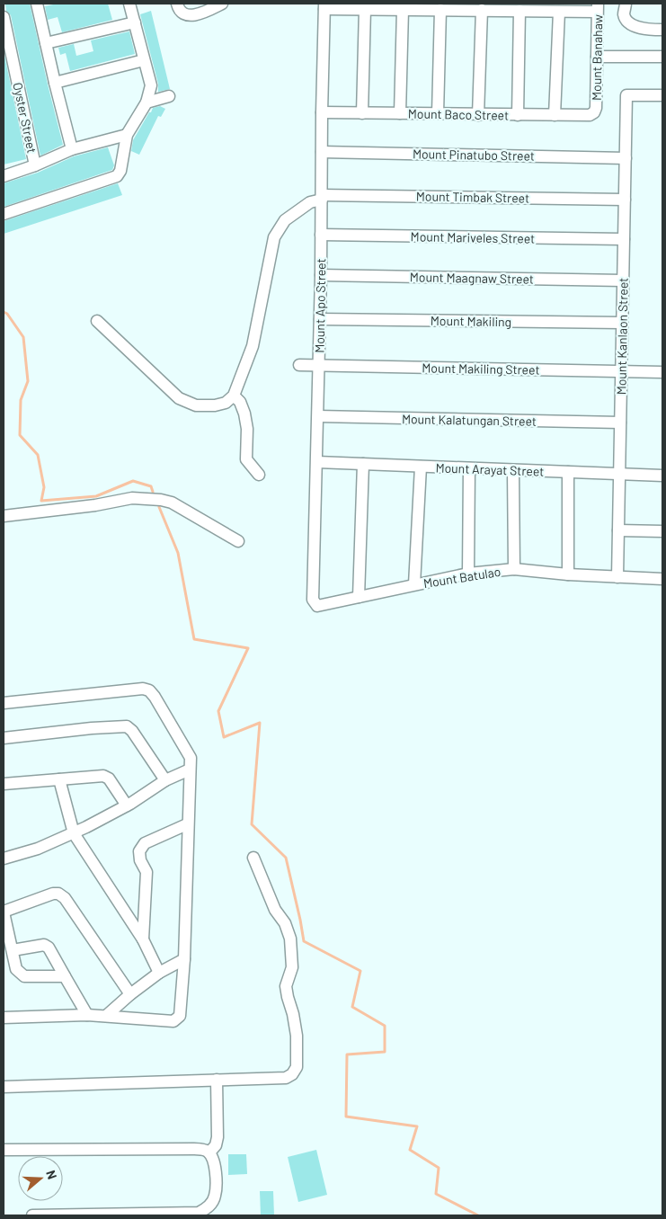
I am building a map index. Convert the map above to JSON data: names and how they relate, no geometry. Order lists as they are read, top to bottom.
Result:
{
  "streets": {
    "street": [
      "Mount Banahaw",
      "Mount Baco Street",
      "Oyster Street",
      "Mount Pinatubo Street",
      "Mount Timbak Street",
      "Mount Mariveles Street",
      "Mount Maagnaw Street",
      "Mount Apo Street",
      "Mount Makiling",
      "Mount Kanlaon Street",
      "Mount Makiling Street",
      "Mount Kalatungan Street",
      "Mount Arayat Street",
      "Mount Batulao"
    ]
  },
  "crossings": [
    ["Mount Banahaw", "Mount Baco Street"],
    ["Mount Baco Street", "Mount Apo Street"],
    ["Mount Pinatubo Street", "Mount Apo Street"],
    ["Mount Pinatubo Street", "Mount Kanlaon Street"],
    ["Mount Timbak Street", "Mount Apo Street"],
    ["Mount Timbak Street", "Mount Kanlaon Street"],
    ["Mount Mariveles Street", "Mount Apo Street"],
    ["Mount Mariveles Street", "Mount Kanlaon Street"],
    ["Mount Maagnaw Street", "Mount Apo Street"],
    ["Mount Maagnaw Street", "Mount Kanlaon Street"],
    ["Mount Apo Street", "Mount Makiling"],
    ["Mount Apo Street", "Mount Makiling Street"],
    ["Mount Apo Street", "Mount Kalatungan Street"],
    ["Mount Apo Street", "Mount Arayat Street"],
    ["Mount Apo Street", "Mount Batulao"],
    ["Mount Makiling", "Mount Kanlaon Street"],
    ["Mount Kanlaon Street", "Mount Makiling Street"],
    ["Mount Kanlaon Street", "Mount Kalatungan Street"],
    ["Mount Kanlaon Street", "Mount Arayat Street"],
    ["Mount Kanlaon Street", "Mount Batulao"]
  ],
  "north": "right"
}
